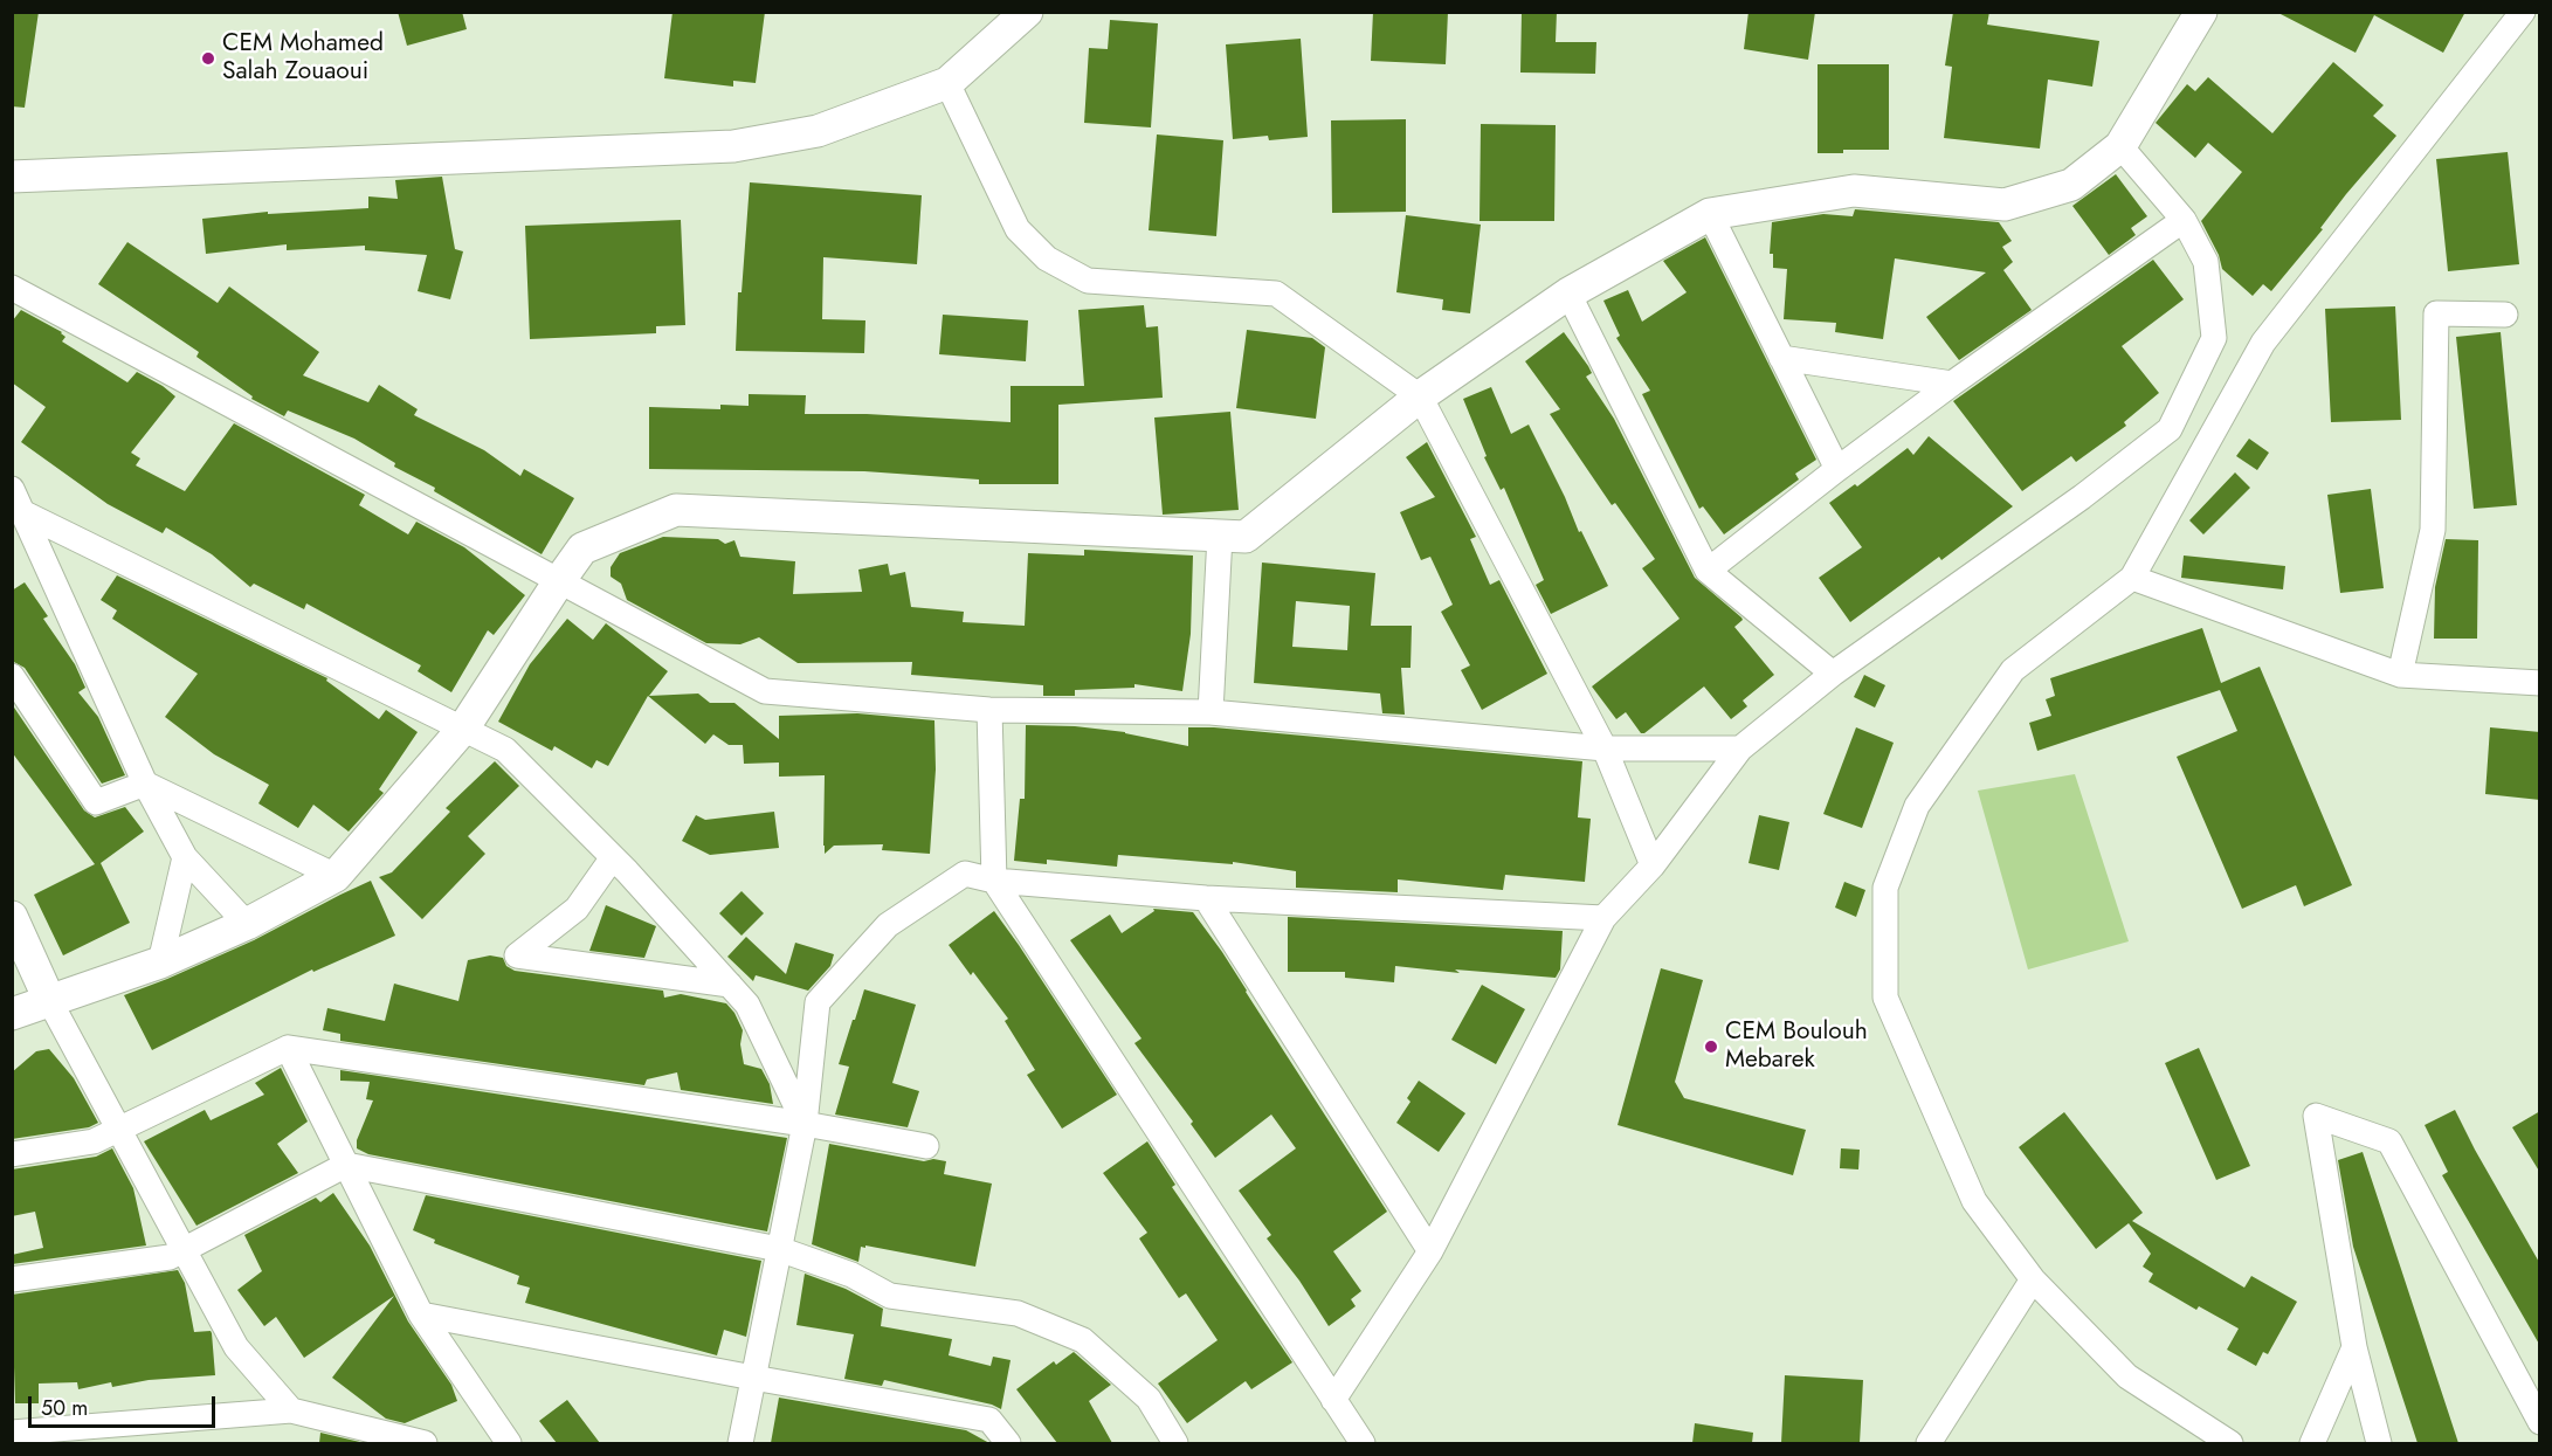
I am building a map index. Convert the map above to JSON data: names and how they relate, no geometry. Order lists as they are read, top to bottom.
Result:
{
  "places": ["CEM Mohamed Salah Zouaoui", "CEM Boulouh Mebarek"],
  "scale_bar": "50 m"
}
